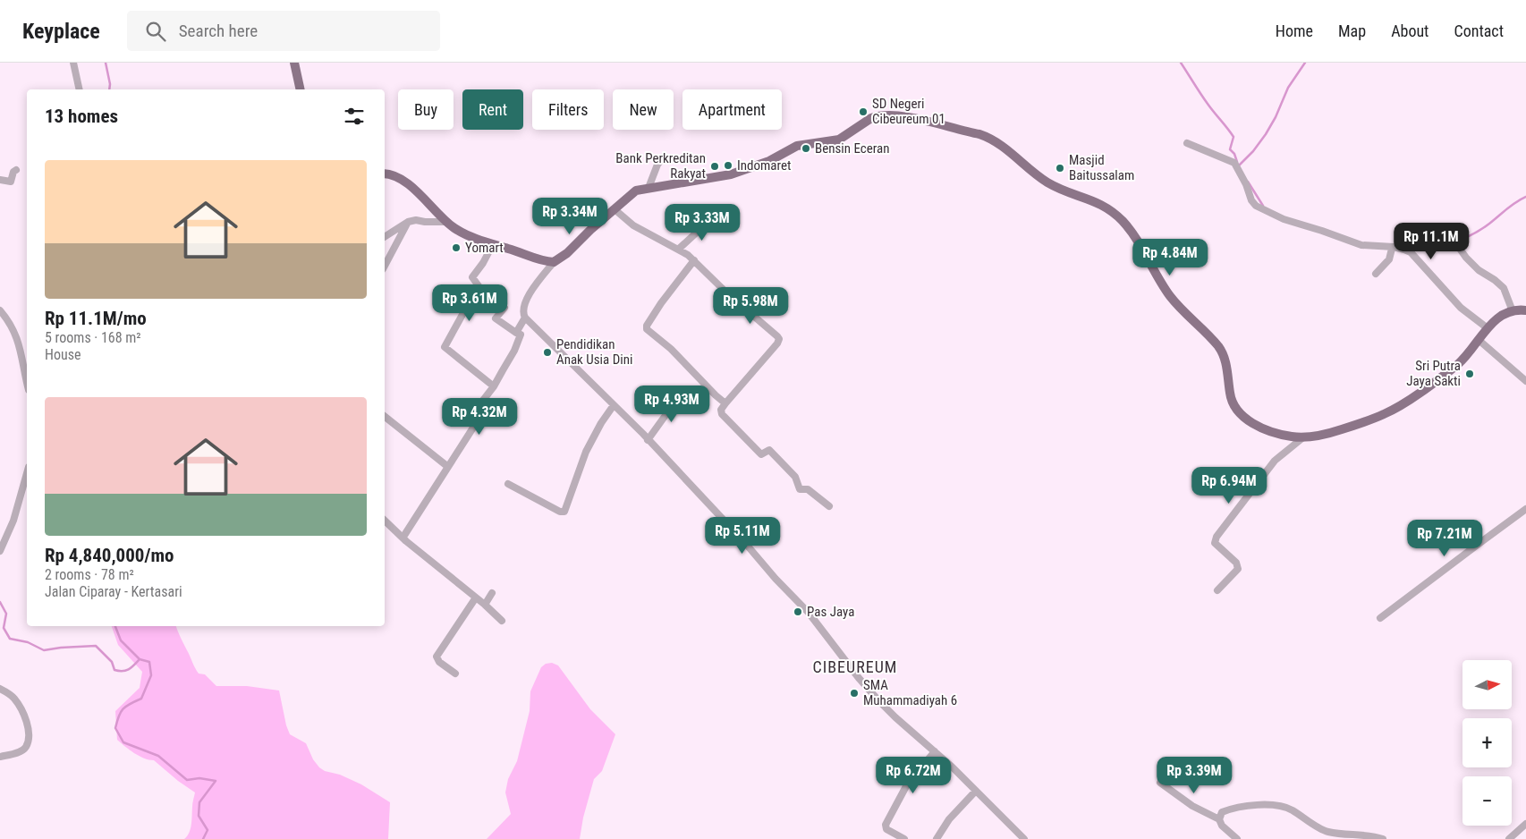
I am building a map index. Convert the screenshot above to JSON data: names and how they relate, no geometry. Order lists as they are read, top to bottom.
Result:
{
  "districts": ["CIBEUREUM"],
  "places": [
    "SD Negeri Cibeureum 01",
    "Bensin Eceran",
    "Indomaret",
    "Bank Perkreditan Rakyat",
    "Masjid Baitussalam",
    "Yomart",
    "Pendidikan Anak Usia Dini",
    "Sri Putra Jaya Sakti",
    "Pas Jaya",
    "SMA Muhammadiyah 6"
  ],
  "north": "right",
  "page": {
    "header": "Keyplace",
    "search": "Search here",
    "nav": [
      "Home",
      "Map",
      "About",
      "Contact"
    ],
    "chip": [
      "Buy",
      "Rent",
      "Filters",
      "New",
      "Apartment"
    ],
    "heading": "13 homes",
    "list": [
      {
        "name": "Rp 11.1M/mo",
        "note": "5 rooms · 168 m² · House"
      },
      {
        "name": "Rp 4,840,000/mo",
        "note": "2 rooms · 78 m² · Jalan Ciparay - Kertasari"
      }
    ],
    "price": [
      "Rp 3.34M",
      "Rp 3.33M",
      "Rp 11.1M",
      "Rp 4.84M",
      "Rp 3.61M",
      "Rp 5.98M",
      "Rp 4.93M",
      "Rp 4.32M",
      "Rp 6.94M",
      "Rp 5.11M",
      "Rp 7.21M",
      "Rp 6.72M",
      "Rp 3.39M"
    ],
    "map_buttons": ["+", "−"]
  }
}
